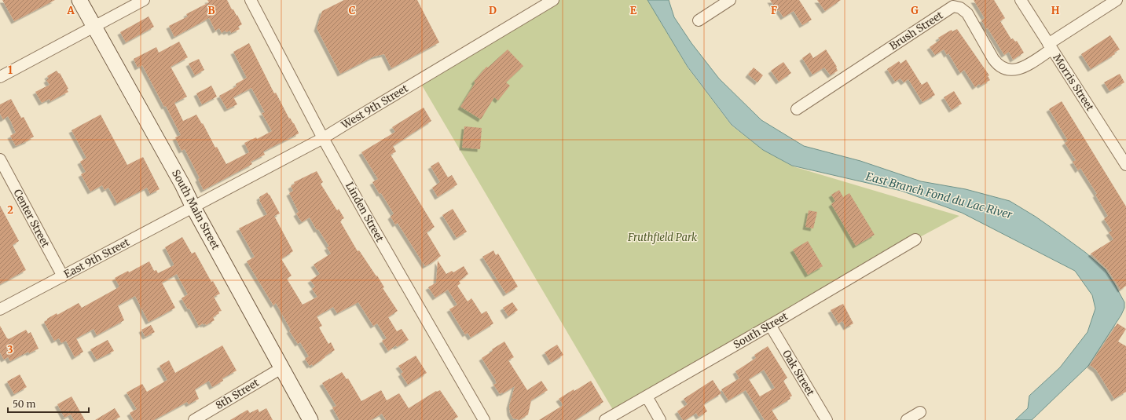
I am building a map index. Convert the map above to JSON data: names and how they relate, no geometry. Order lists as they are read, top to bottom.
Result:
{
  "streets": {
    "main road": ["South Main Street"],
    "street": [
      "Brush Street",
      "Morris Street",
      "West 9th Street",
      "Linden Street",
      "Center Street",
      "East 9th Street",
      "South Street",
      "Oak Street",
      "8th Street"
    ]
  },
  "crossings": [
    ["Brush Street", "Morris Street"],
    ["West 9th Street", "South Main Street"],
    ["West 9th Street", "Linden Street"],
    ["West 9th Street", "East 9th Street"],
    ["South Main Street", "East 9th Street"],
    ["South Main Street", "8th Street"],
    ["Center Street", "East 9th Street"],
    ["South Street", "Oak Street"]
  ],
  "water": ["East Branch Fond du Lac River"],
  "parks": ["Fruthfield Park"],
  "scale_bar": "50 m",
  "grid": {
    "columns": [
      "A",
      "B",
      "C",
      "D",
      "E",
      "F",
      "G",
      "H"
    ],
    "rows": ["1", "2", "3"]
  }
}
